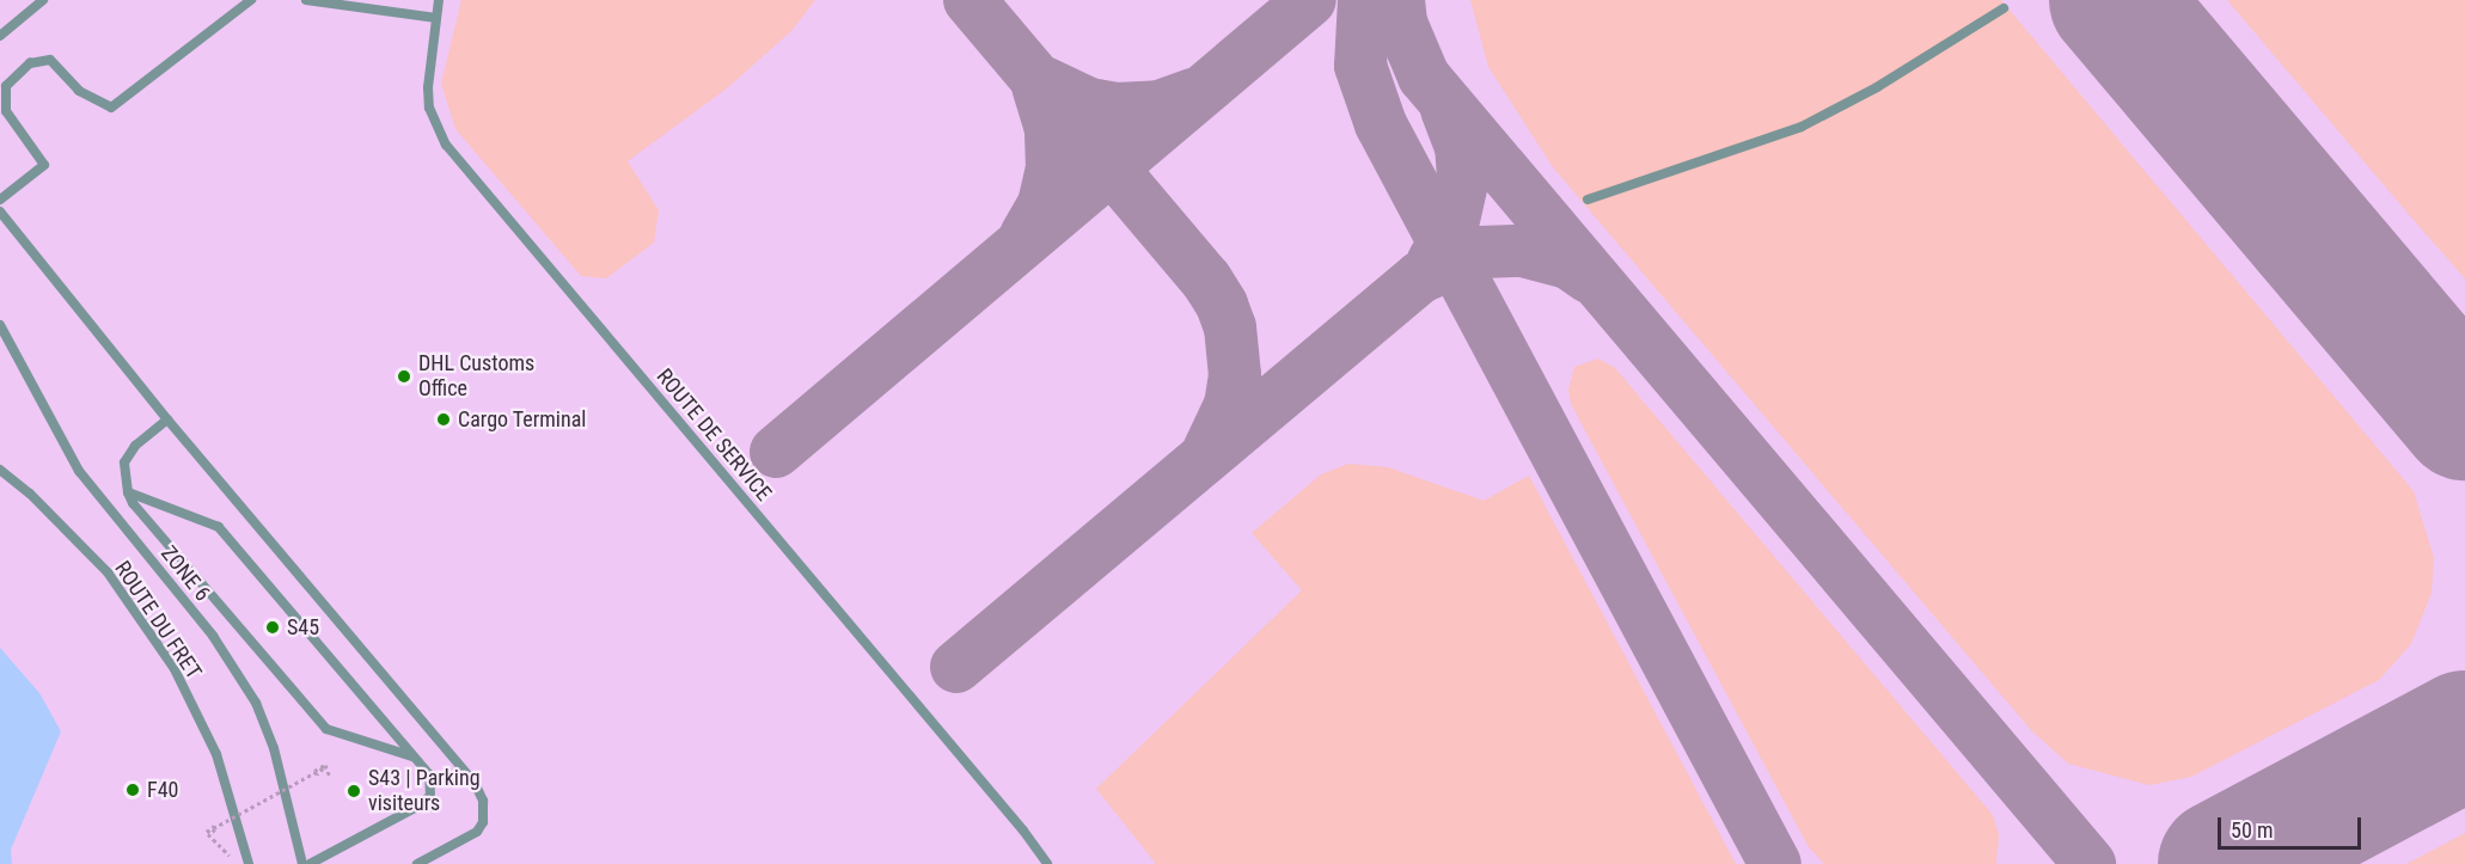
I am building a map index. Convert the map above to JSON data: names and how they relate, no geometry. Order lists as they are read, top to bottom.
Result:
{
  "streets": {
    "lane": ["ROUTE DE SERVICE", "ZONE 6", "ROUTE DU FRET"]
  },
  "places": [
    "DHL Customs Office",
    "Cargo Terminal",
    "S45",
    "F40",
    "S43 | Parking visiteurs"
  ],
  "scale_bar": "50 m"
}
